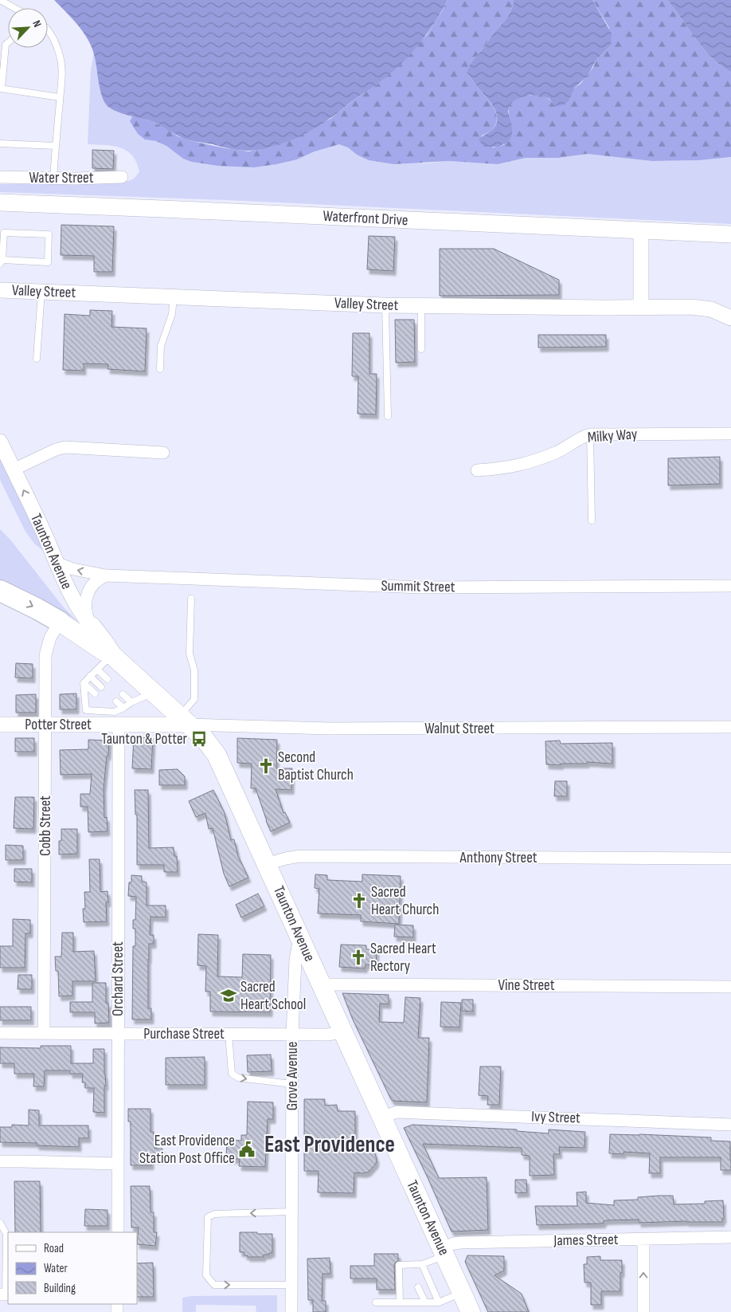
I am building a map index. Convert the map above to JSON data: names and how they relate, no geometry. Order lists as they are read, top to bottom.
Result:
{
  "streets": {
    "highway": ["Taunton Avenue"],
    "main road": ["Waterfront Drive"],
    "street": [
      "Water Street",
      "Valley Street",
      "Milky Way",
      "Summit Street",
      "Potter Street",
      "Walnut Street",
      "Cobb Street",
      "Anthony Street",
      "Orchard Street",
      "Vine Street",
      "Purchase Street",
      "Grove Avenue",
      "Ivy Street",
      "James Street"
    ]
  },
  "crossings": [
    ["Taunton Avenue", "Summit Street"],
    ["Taunton Avenue", "Potter Street"],
    ["Taunton Avenue", "Walnut Street"],
    ["Taunton Avenue", "Cobb Street"],
    ["Taunton Avenue", "Anthony Street"],
    ["Taunton Avenue", "Vine Street"],
    ["Taunton Avenue", "Purchase Street"],
    ["Taunton Avenue", "Grove Avenue"],
    ["Taunton Avenue", "Ivy Street"],
    ["Taunton Avenue", "James Street"],
    ["Potter Street", "Walnut Street"],
    ["Potter Street", "Cobb Street"],
    ["Potter Street", "Orchard Street"],
    ["Cobb Street", "Purchase Street"],
    ["Orchard Street", "Purchase Street"],
    ["Purchase Street", "Grove Avenue"]
  ],
  "districts": ["East Providence"],
  "places": {
    "bus stop": ["Taunton & Potter"],
    "church": ["Second Baptist Church", "Sacred Heart Church", "Sacred Heart Rectory"],
    "school or university": ["Sacred Heart School"],
    "public building": ["East Providence Station Post Office"]
  },
  "legend": ["Road", "Water", "Building"],
  "north": "top right"
}
